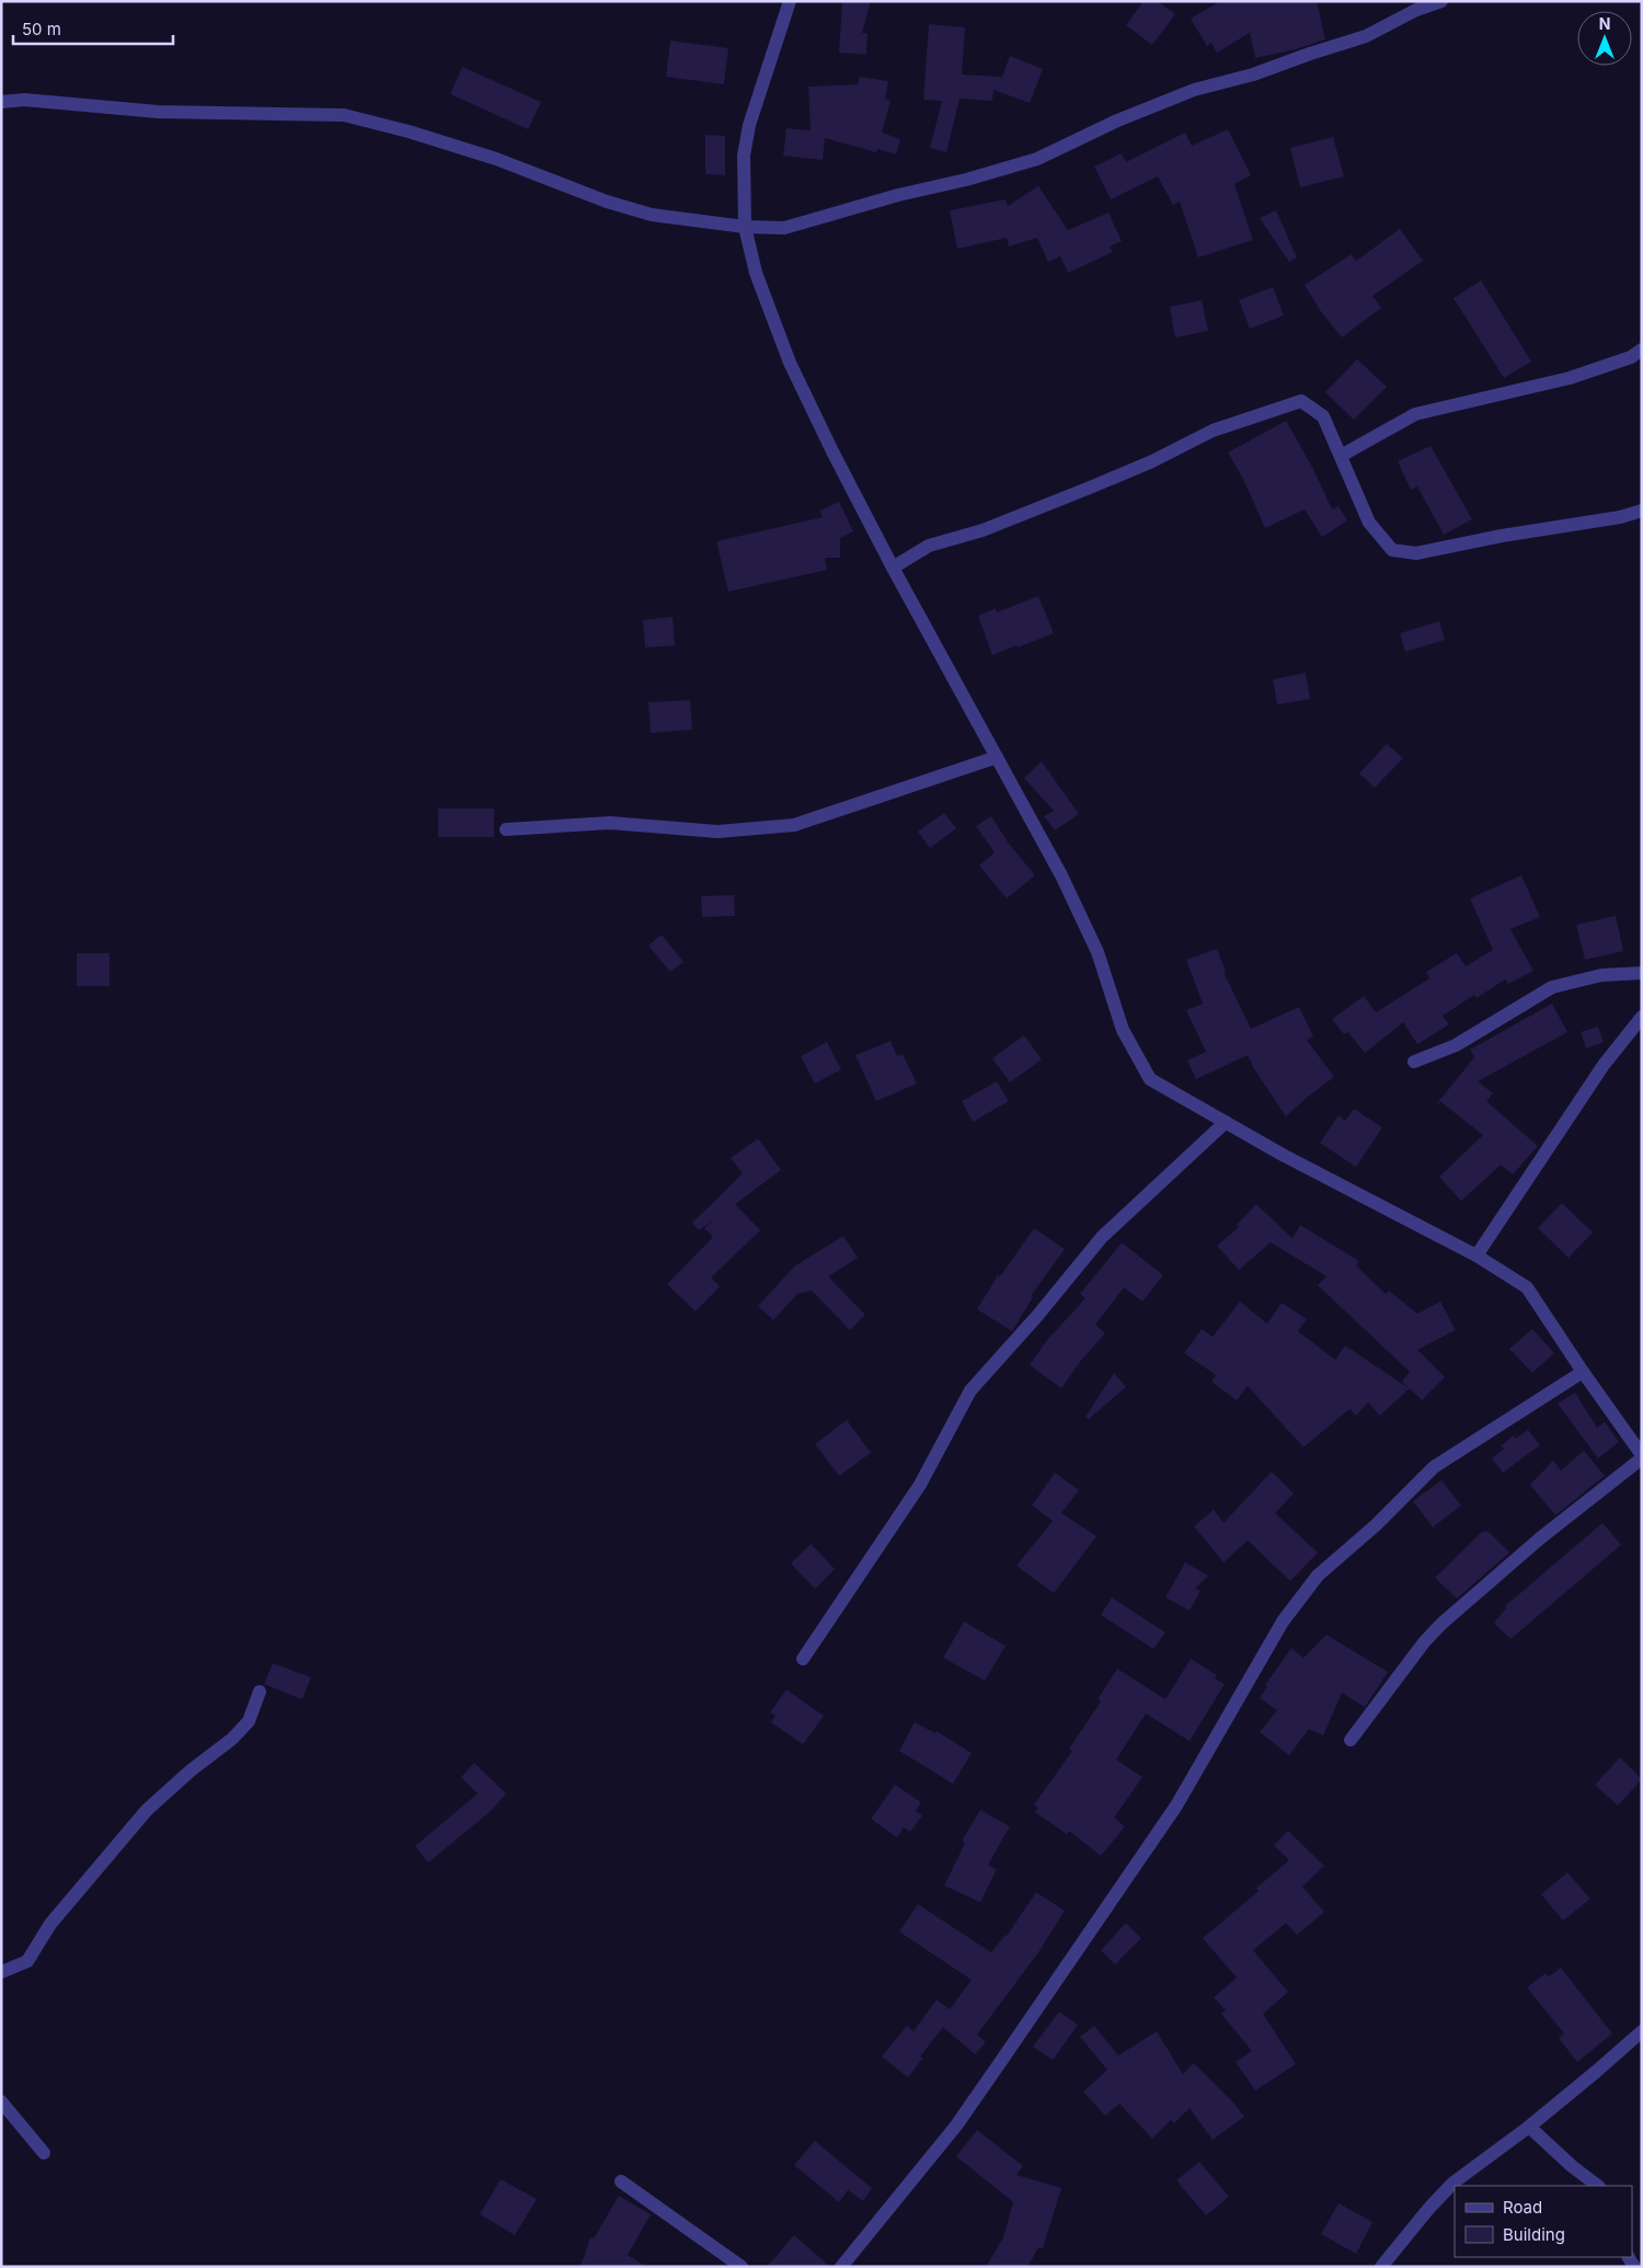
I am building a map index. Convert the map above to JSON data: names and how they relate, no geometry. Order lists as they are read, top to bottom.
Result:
{
  "legend": ["Road", "Building"],
  "scale_bar": "50 m",
  "north": "top"
}
